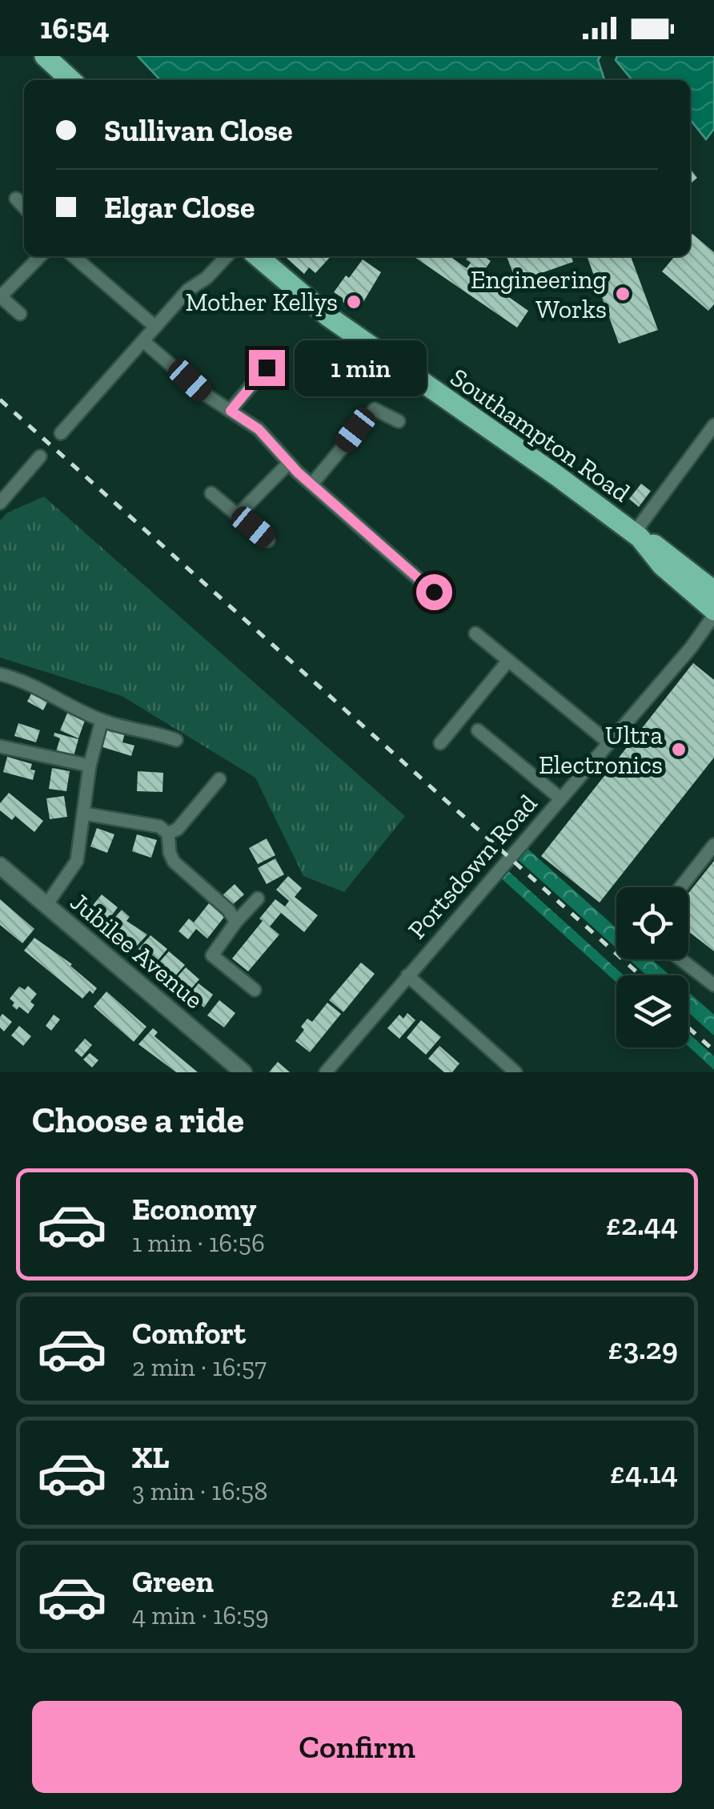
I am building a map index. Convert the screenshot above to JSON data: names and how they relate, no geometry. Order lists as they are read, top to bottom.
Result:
{
  "streets": {
    "main road": ["Southampton Road"],
    "street": ["Portsdown Road", "Jubilee Avenue"]
  },
  "crossings": [
    ["Southampton Road", "Portsdown Road"]
  ],
  "places": ["Engineering Works", "Mother Kellys", "Ultra Electronics"],
  "page": {
    "status": "16:54",
    "banner": ["Sullivan Close", "Elgar Close"],
    "bubble": "1 min",
    "heading": "Choose a ride",
    "list": [
      {
        "name": "Economy",
        "note": "1 min · 16:56",
        "value": "£2.44"
      },
      {
        "name": "Comfort",
        "note": "2 min · 16:57",
        "value": "£3.29"
      },
      {
        "name": "XL",
        "note": "3 min · 16:58",
        "value": "£4.14"
      },
      {
        "name": "Green",
        "note": "4 min · 16:59",
        "value": "£2.41"
      }
    ],
    "buttons": "Confirm"
  }
}
